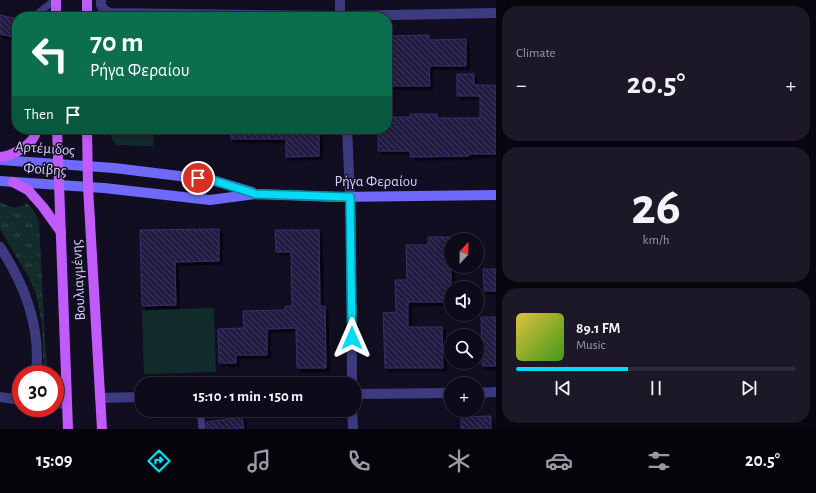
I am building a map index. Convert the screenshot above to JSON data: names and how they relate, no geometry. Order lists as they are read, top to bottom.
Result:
{
  "streets": {
    "main road": ["Βουλιαγμένης"],
    "street": ["Αρτέμιδος", "Φοίβης", "Ρήγα Φεραίου"]
  },
  "crossings": [
    ["Αρτέμιδος", "Ρήγα Φεραίου"],
    ["Αρτέμιδος", "Βουλιαγμένης"],
    ["Φοίβης", "Ρήγα Φεραίου"],
    ["Φοίβης", "Βουλιαγμένης"],
    ["Ρήγα Φεραίου", "Βουλιαγμένης"]
  ],
  "north": "top",
  "page": {
    "tile": [
      "Climate",
      ["26", "km/h"]
    ],
    "turn": ["70 m", "Ρήγα Φεραίου"],
    "heat": ["−", "20.5°", "+"],
    "then": "Then",
    "map_buttons": "+",
    "song": ["89.1 FM", "Music"],
    "limit": "30",
    "trip": "15:10 · 1 min · 150 m",
    "tabs": ["15:09", "20.5°"]
  }
}
